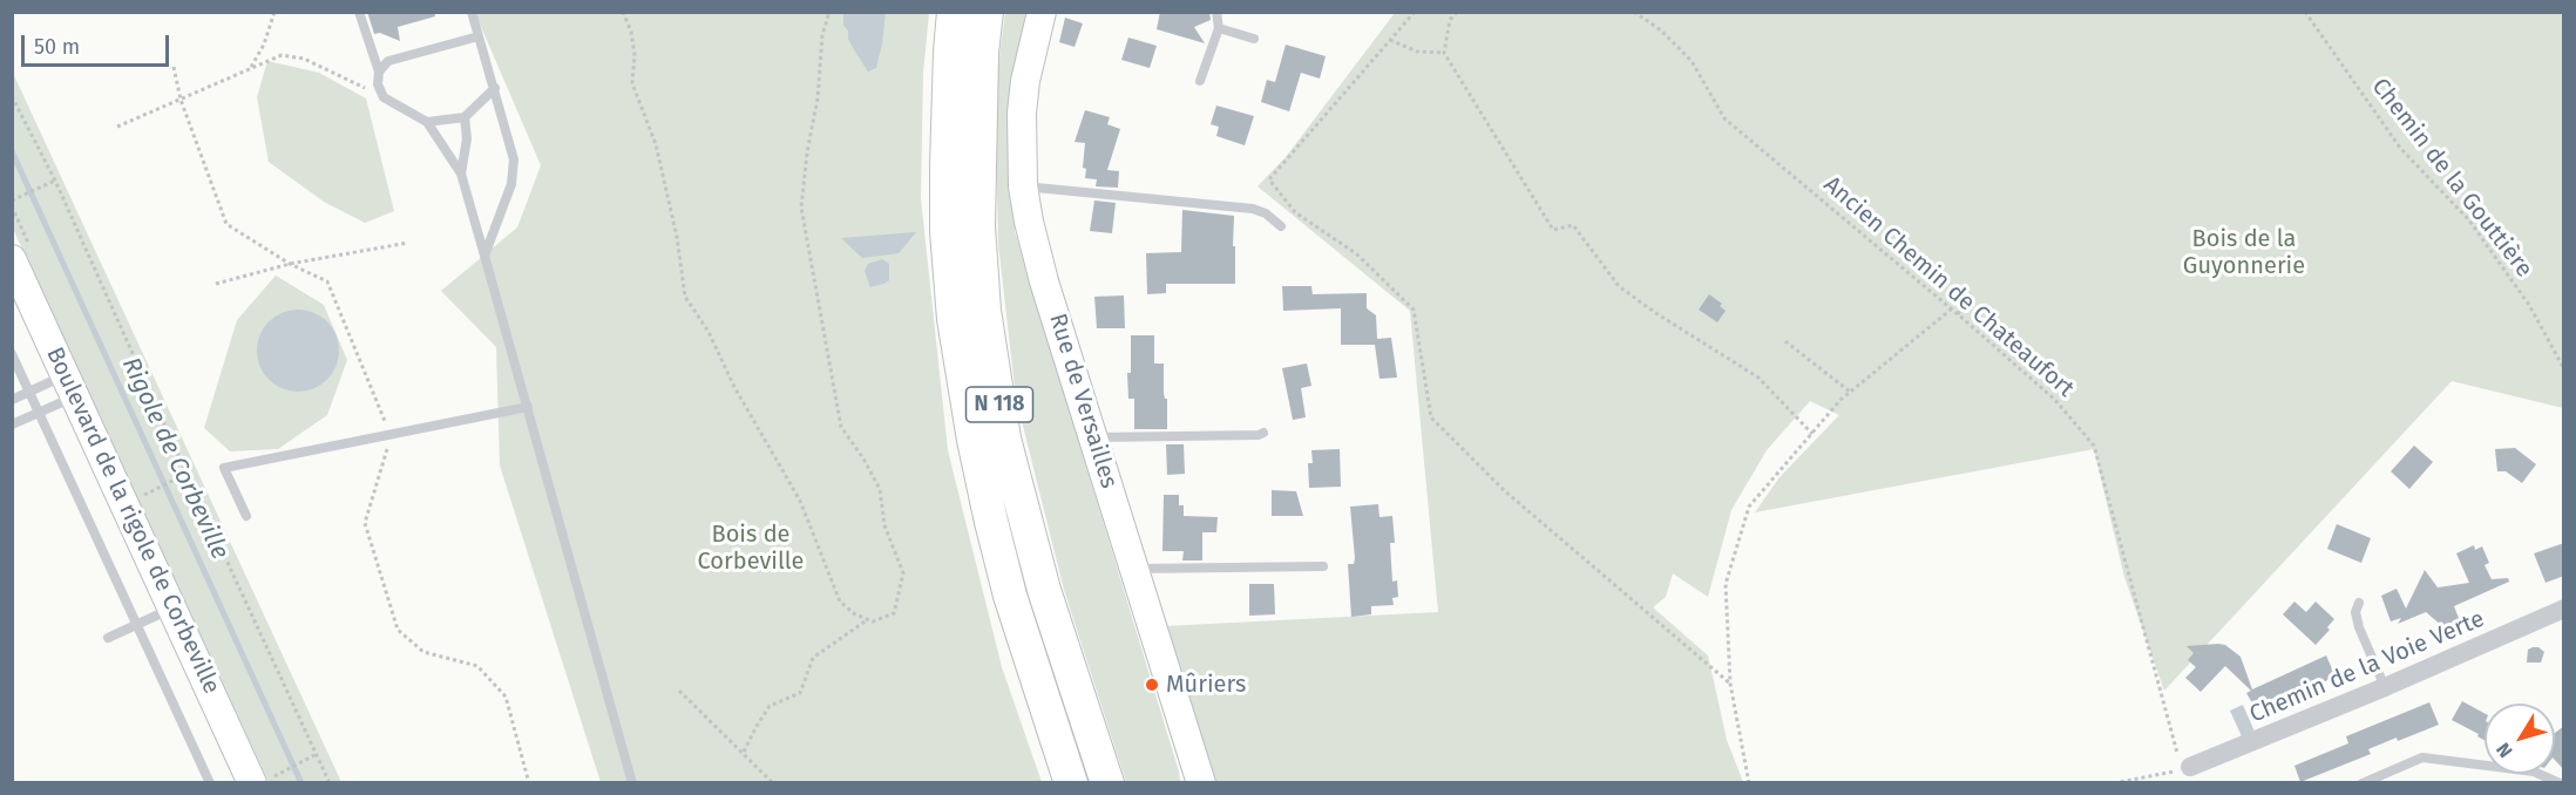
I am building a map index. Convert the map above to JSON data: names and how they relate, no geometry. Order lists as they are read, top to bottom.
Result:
{
  "streets": {
    "highway": ["N 118"],
    "main road": ["Rue de Versailles", "Boulevard de la rigole de Corbeville"],
    "street": ["Chemin de la Voie Verte"],
    "path": ["Chemin de la Gouttière", "Ancien Chemin de Chateaufort"]
  },
  "crossings": [
    ["Ancien Chemin de Chateaufort", "Chemin de la Voie Verte"]
  ],
  "water": ["Rigole de Corbeville"],
  "parks": ["Bois de la Guyonnerie", "Bois de Corbeville"],
  "places": ["Mûriers"],
  "scale_bar": "50 m",
  "north": "bottom left"
}
